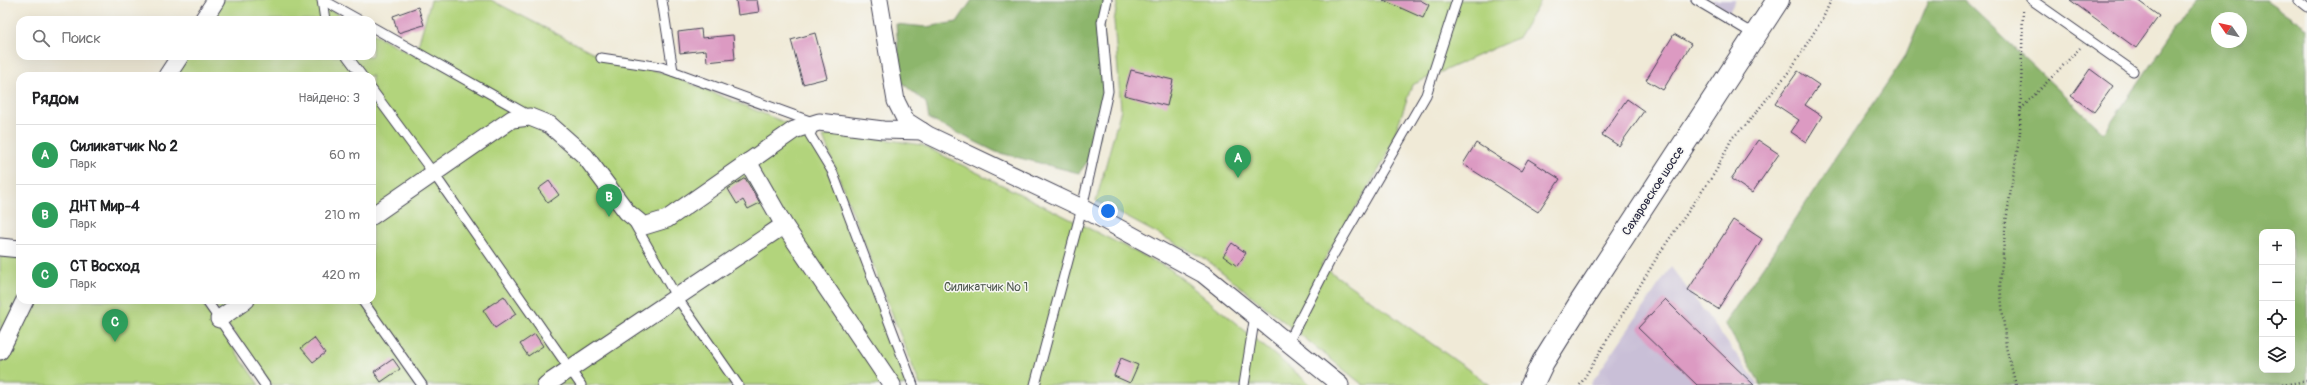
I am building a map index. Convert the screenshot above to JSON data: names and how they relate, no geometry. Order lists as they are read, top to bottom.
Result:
{
  "streets": {
    "main road": ["Сахаровское шоссе"]
  },
  "parks": ["Силикатчик № 1"],
  "north": "top left",
  "page": {
    "search": "Поиск",
    "heading": ["Рядом", "Найдено: 3"],
    "list": [
      {
        "mark": "A",
        "name": "Силикатчик № 2",
        "note": "Парк",
        "value": "60 m"
      },
      {
        "mark": "B",
        "name": "ДНТ Мир-4",
        "note": "Парк",
        "value": "210 m"
      },
      {
        "mark": "C",
        "name": "СТ Восход",
        "note": "Парк",
        "value": "420 m"
      }
    ],
    "pins": ["A", "B", "C"],
    "map_buttons": ["+", "−"]
  }
}
